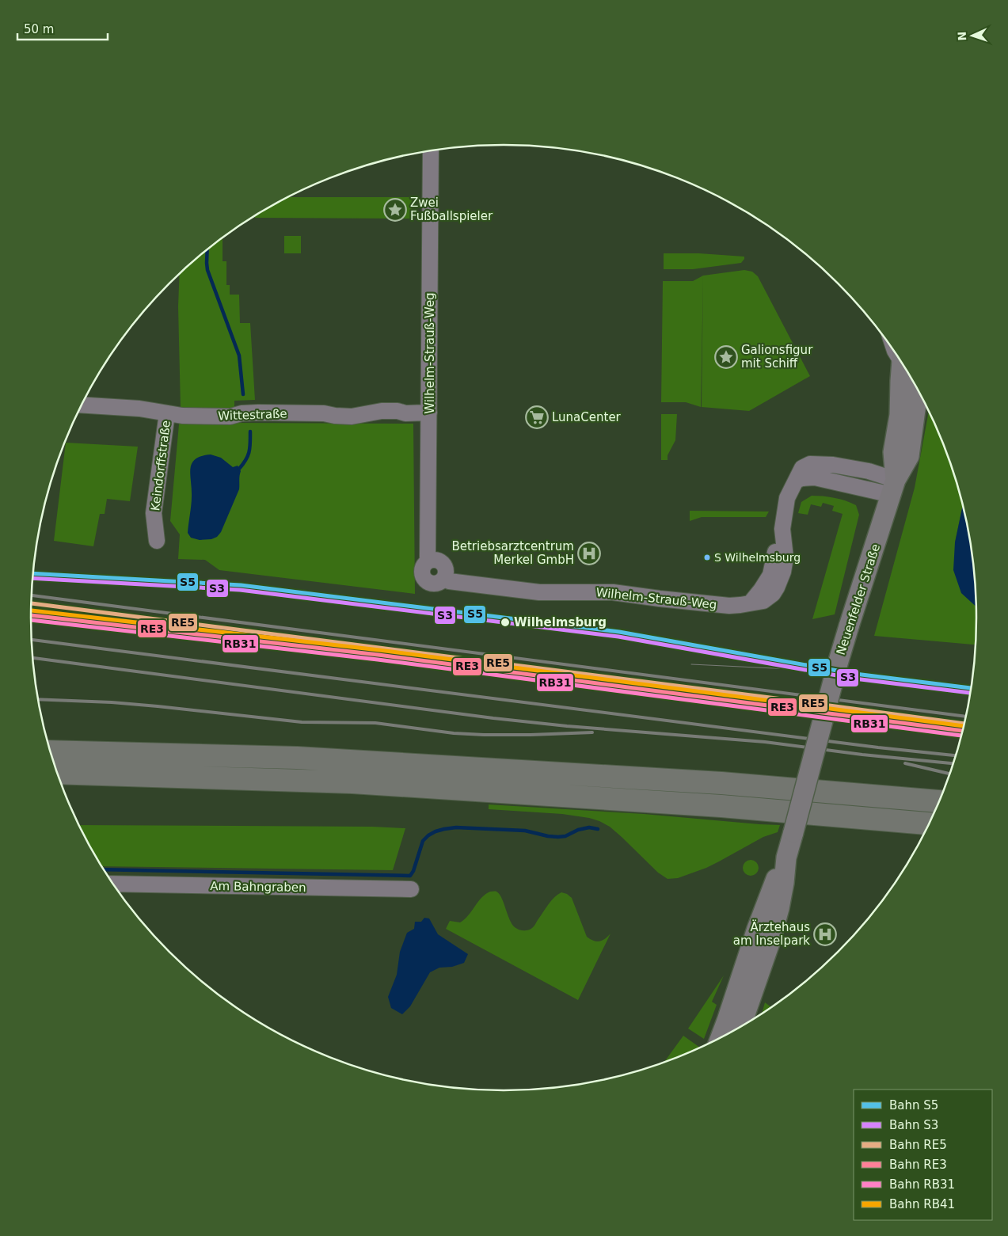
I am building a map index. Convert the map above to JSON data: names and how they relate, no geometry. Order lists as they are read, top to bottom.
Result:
{
  "streets": {
    "main road": ["Neuenfelder Straße"],
    "street": [
      "Wilhelm-Strauß-Weg",
      "Wittestraße",
      "Keindorffstraße",
      "Am Bahngraben"
    ]
  },
  "crossings": [
    ["Wilhelm-Strauß-Weg", "Wittestraße"],
    ["Wilhelm-Strauß-Weg", "Neuenfelder Straße"],
    ["Wittestraße", "Keindorffstraße"]
  ],
  "places": {
    "place": ["Zwei Fußballspieler", "Galionsfigur mit Schiff"],
    "supermarket": ["LunaCenter"],
    "hospital": ["Betriebsarztcentrum Merkel GmbH", "Ärztehaus am Inselpark"],
    "other": ["S Wilhelmsburg", "Wilhelmsburg"]
  },
  "lines": [
    "rail line S5",
    "rail line S3",
    "rail line RE5",
    "rail line RB41",
    "rail line RE3",
    "rail line RB31"
  ],
  "legend": [
    "Bahn S5",
    "Bahn S3",
    "Bahn RE5",
    "Bahn RE3",
    "Bahn RB31",
    "Bahn RB41"
  ],
  "scale_bar": "50 m",
  "north": "left"
}
